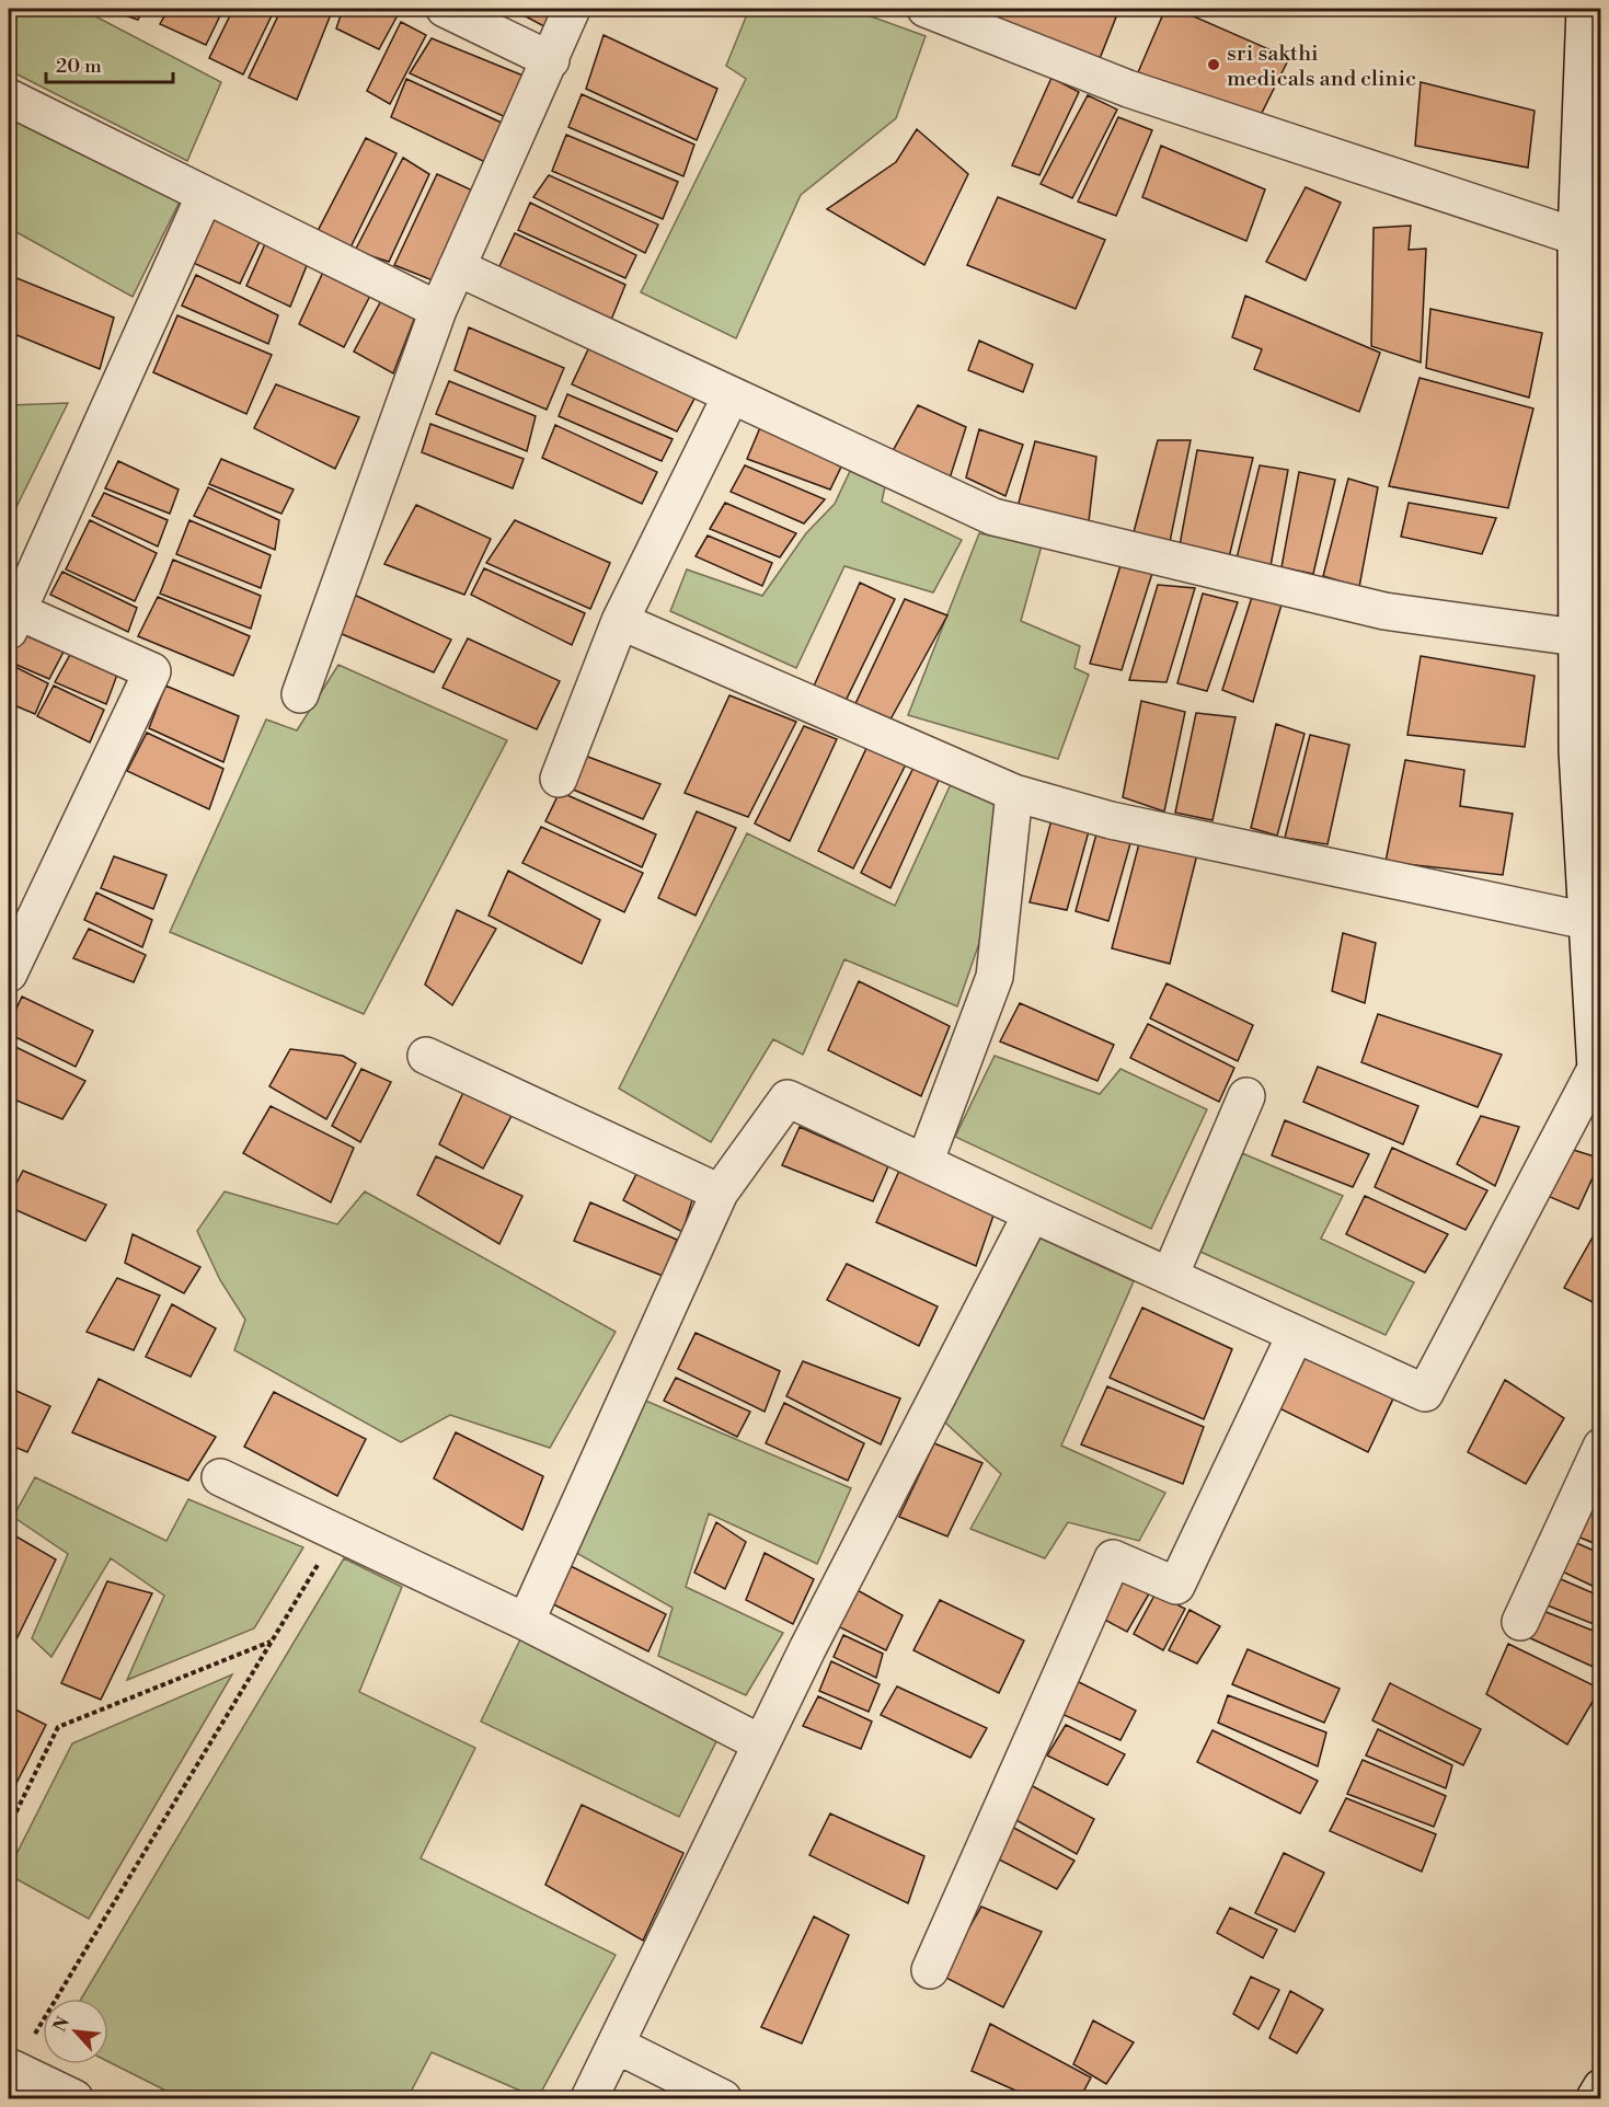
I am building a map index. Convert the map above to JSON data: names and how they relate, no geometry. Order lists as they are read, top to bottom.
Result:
{
  "places": ["sri sakthi medicals and clinic"],
  "scale_bar": "20 m",
  "north": "top left"
}
